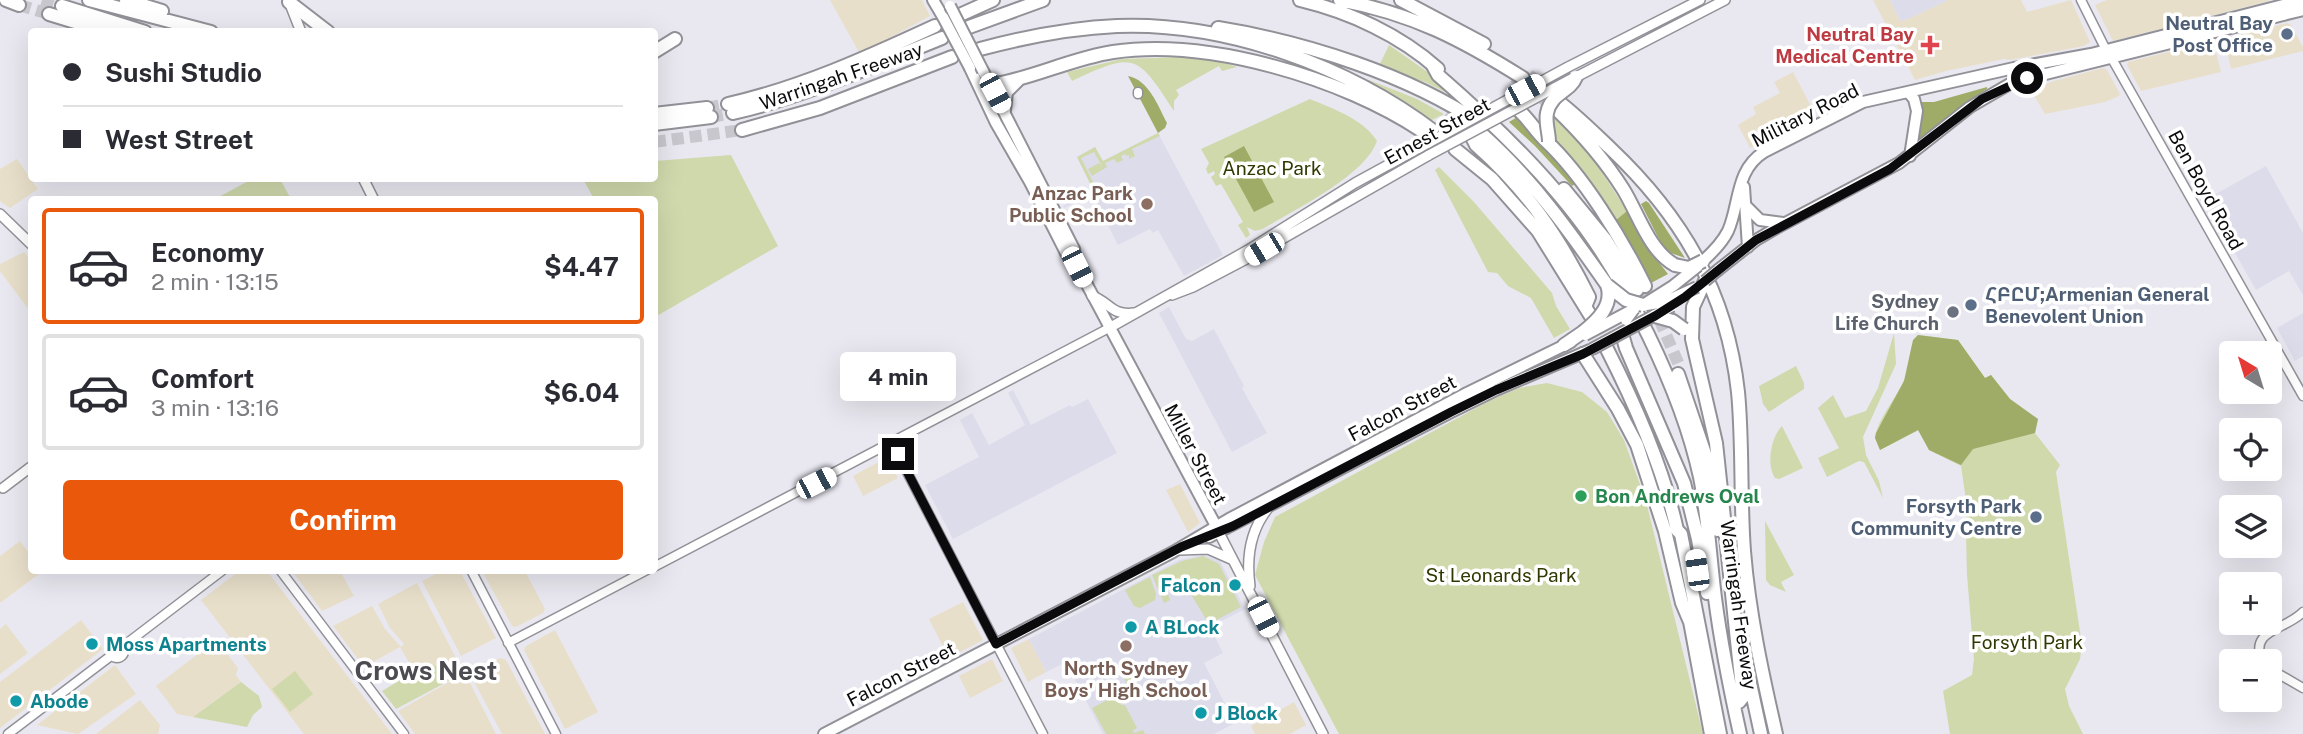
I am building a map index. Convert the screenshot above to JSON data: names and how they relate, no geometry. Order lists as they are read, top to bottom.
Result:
{
  "streets": {
    "highway": ["Warringah Freeway"],
    "main road": [
      "Military Road",
      "Ernest Street",
      "Falcon Street",
      "Miller Street"
    ],
    "street": ["Ben Boyd Road"]
  },
  "crossings": [
    ["Warringah Freeway", "Military Road"],
    ["Warringah Freeway", "Miller Street"],
    ["Military Road", "Ben Boyd Road"],
    ["Military Road", "Falcon Street"],
    ["Ernest Street", "Miller Street"],
    ["Falcon Street", "Miller Street"]
  ],
  "districts": ["Crows Nest"],
  "parks": ["Anzac Park", "St Leonards Park", "Forsyth Park"],
  "places": {
    "other": [
      "Neutral Bay Post Office",
      "Anzac Park Public School",
      "ՀԲԸՄ;Armenian General Benevolent Union",
      "Sydney Life Church",
      "Bon Andrews Oval",
      "Forsyth Park Community Centre",
      "Falcon",
      "A BLock",
      "Moss Apartments",
      "North Sydney Boys' High School",
      "Abode",
      "J Block"
    ],
    "health": ["Neutral Bay Medical Centre"]
  },
  "north": "top left",
  "page": {
    "banner": ["Sushi Studio", "West Street"],
    "list": [
      {
        "name": "Economy",
        "note": "2 min · 13:15",
        "value": "$4.47"
      },
      {
        "name": "Comfort",
        "note": "3 min · 13:16",
        "value": "$6.04"
      }
    ],
    "map_buttons": ["+", "−"],
    "bubble": "4 min",
    "buttons": "Confirm"
  }
}
